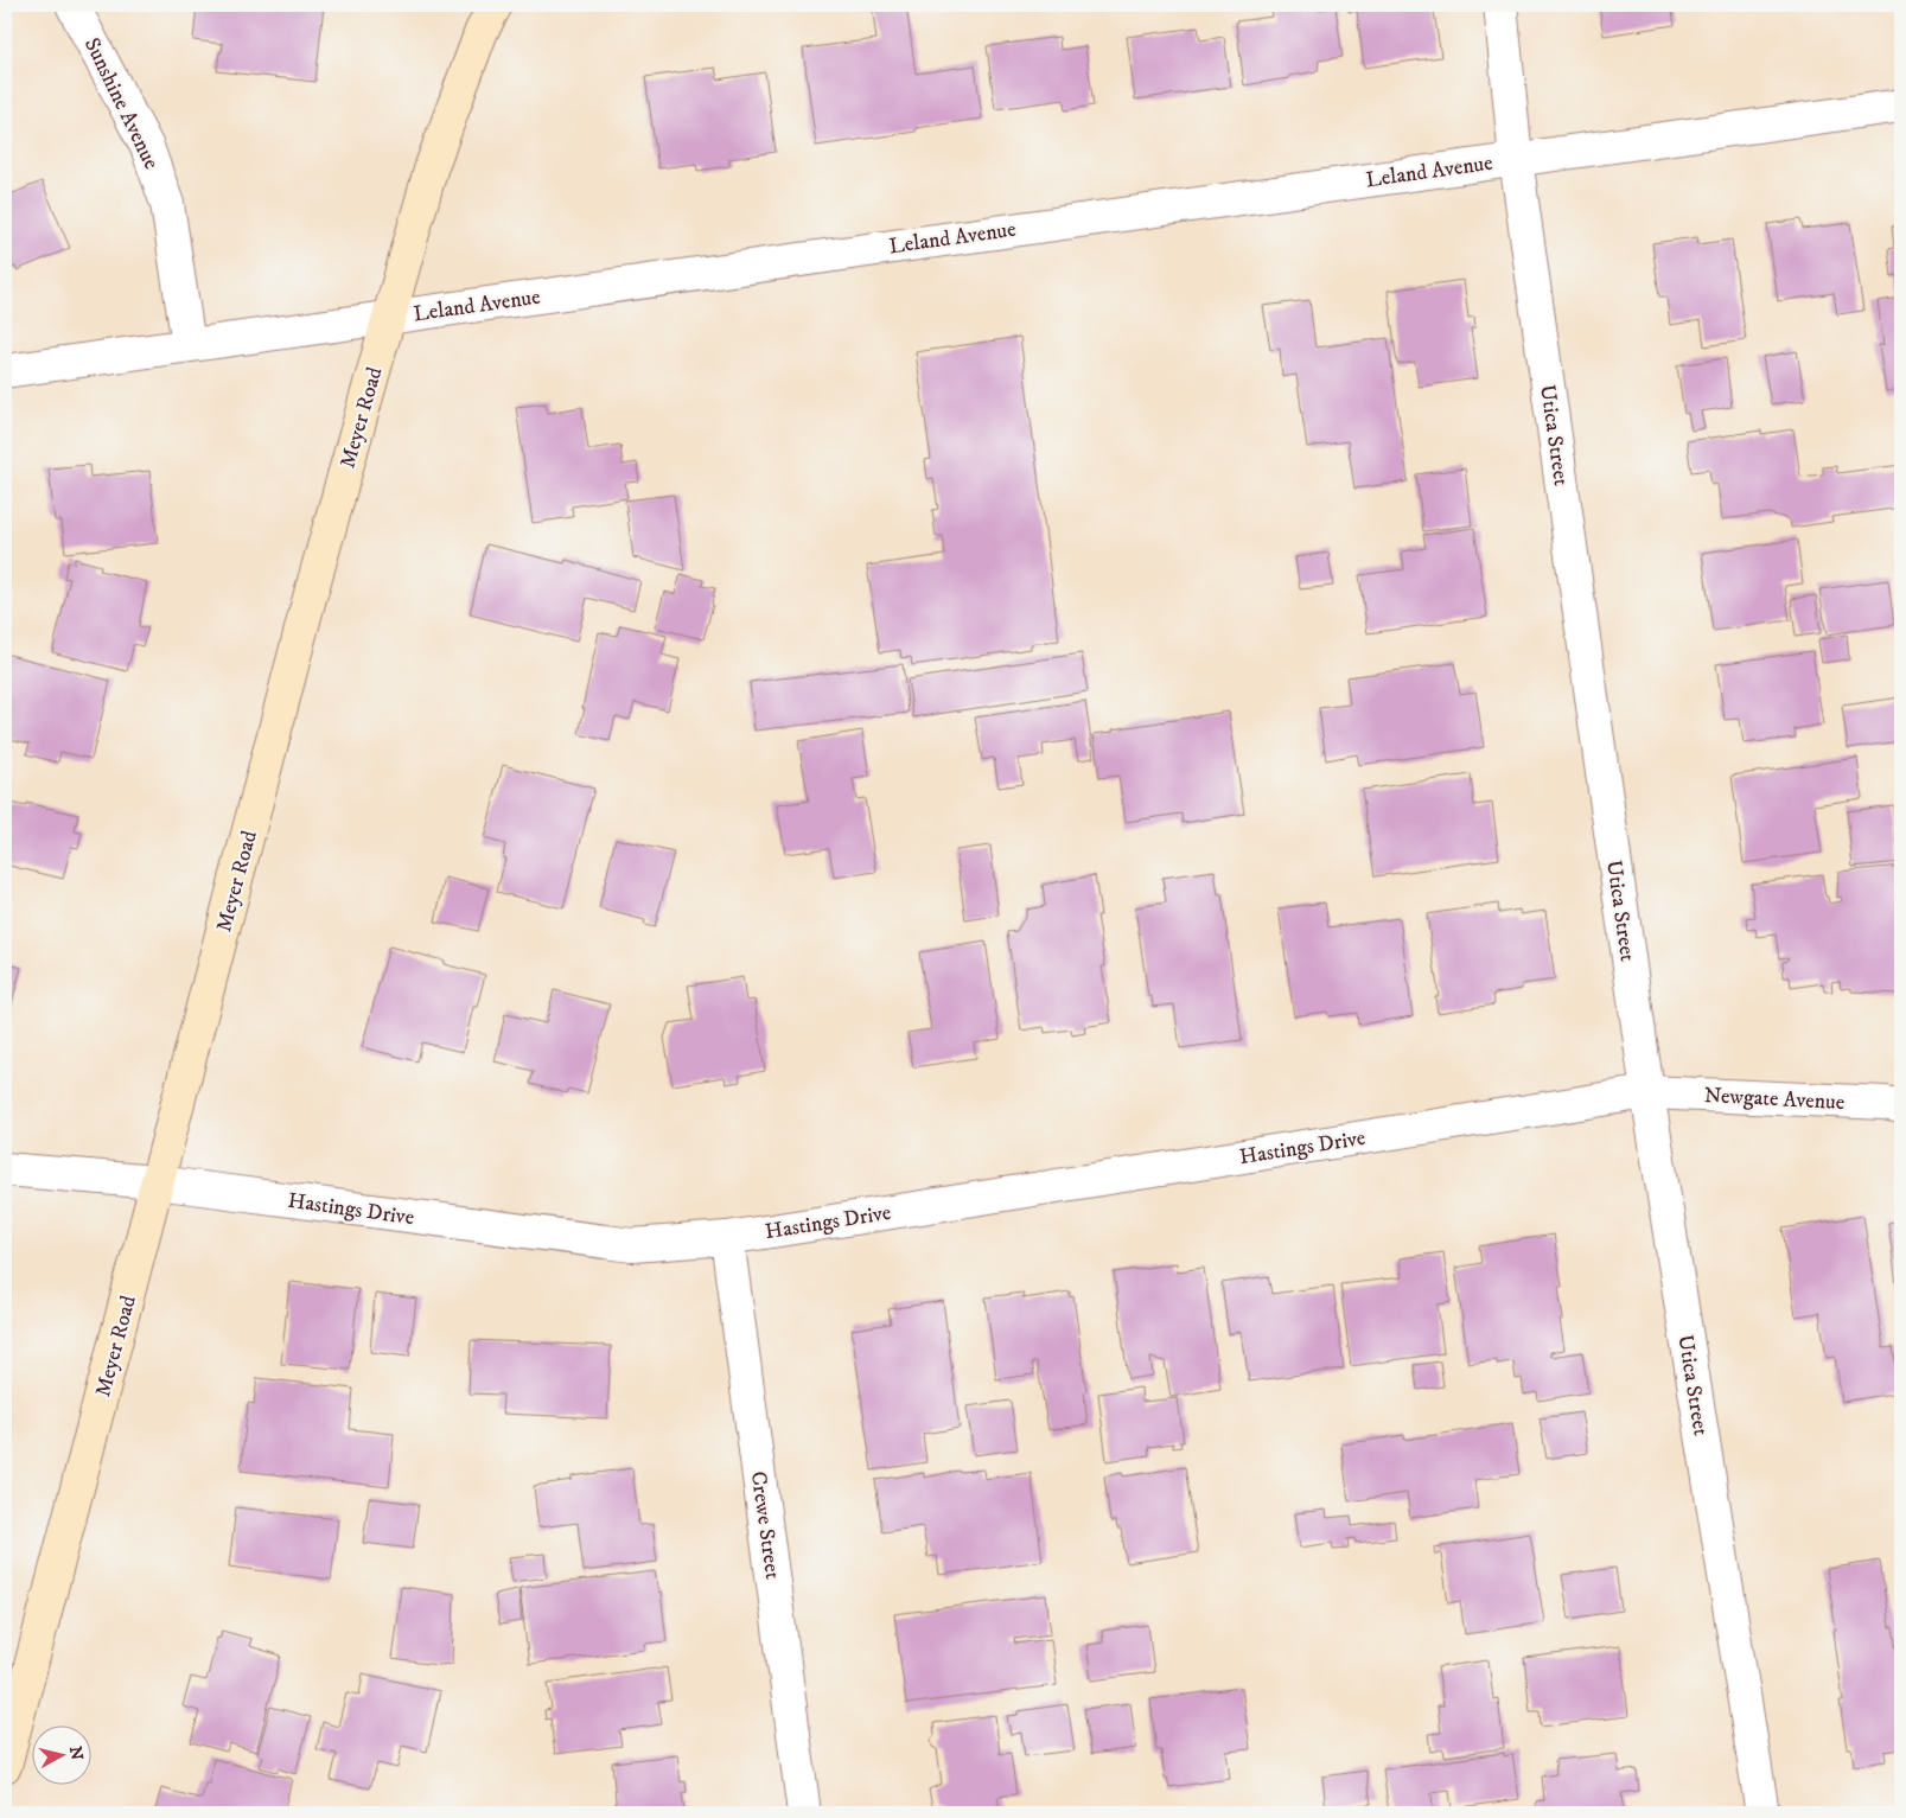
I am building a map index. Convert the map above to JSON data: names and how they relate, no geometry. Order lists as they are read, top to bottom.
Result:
{
  "streets": {
    "main road": ["Meyer Road"],
    "street": [
      "Sunshine Avenue",
      "Leland Avenue",
      "Utica Street",
      "Newgate Avenue",
      "Hastings Drive",
      "Crewe Street"
    ]
  },
  "crossings": [
    ["Sunshine Avenue", "Leland Avenue"],
    ["Leland Avenue", "Meyer Road"],
    ["Leland Avenue", "Utica Street"],
    ["Meyer Road", "Hastings Drive"],
    ["Utica Street", "Newgate Avenue"],
    ["Utica Street", "Hastings Drive"],
    ["Newgate Avenue", "Hastings Drive"],
    ["Hastings Drive", "Crewe Street"]
  ],
  "north": "right"
}
